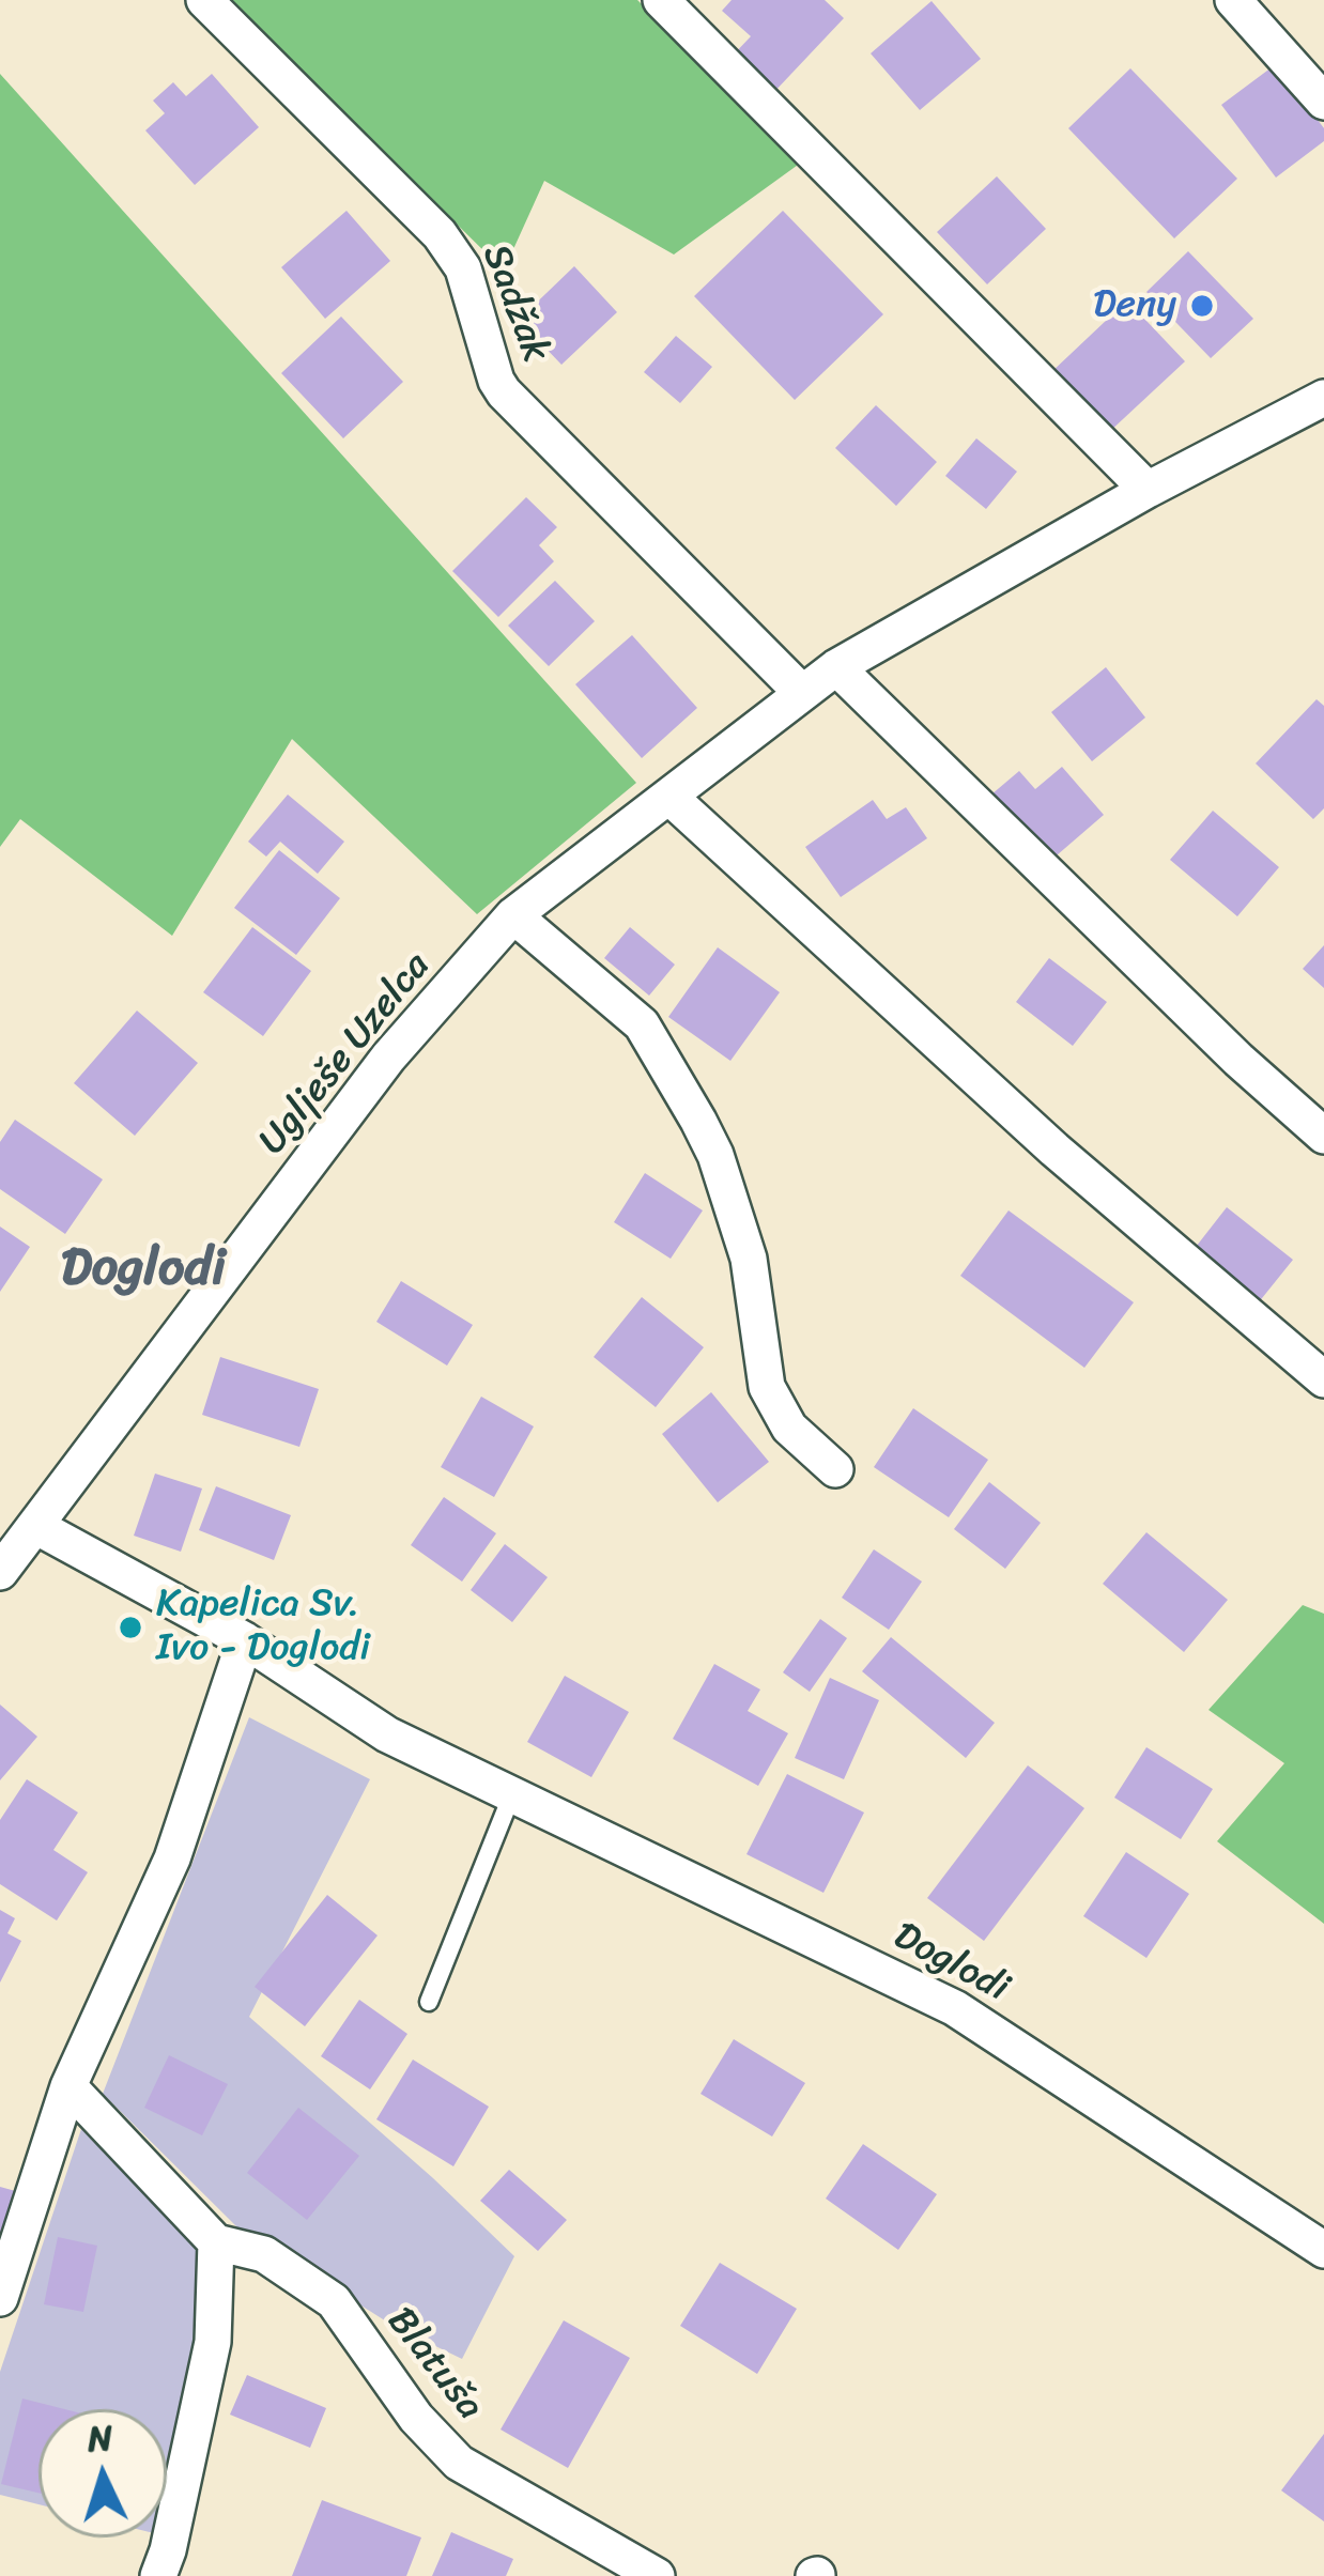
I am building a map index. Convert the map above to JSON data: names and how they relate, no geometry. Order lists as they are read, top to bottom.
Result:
{
  "streets": {
    "street": [
      "Sadžak",
      "Uglješe Uzelca",
      "Doglodi",
      "Blatuša"
    ]
  },
  "crossings": [
    ["Sadžak", "Uglješe Uzelca"],
    ["Uglješe Uzelca", "Doglodi"]
  ],
  "districts": ["Doglodi"],
  "places": ["Deny", "Kapelica Sv. Ivo - Doglodi"],
  "north": "top"
}
